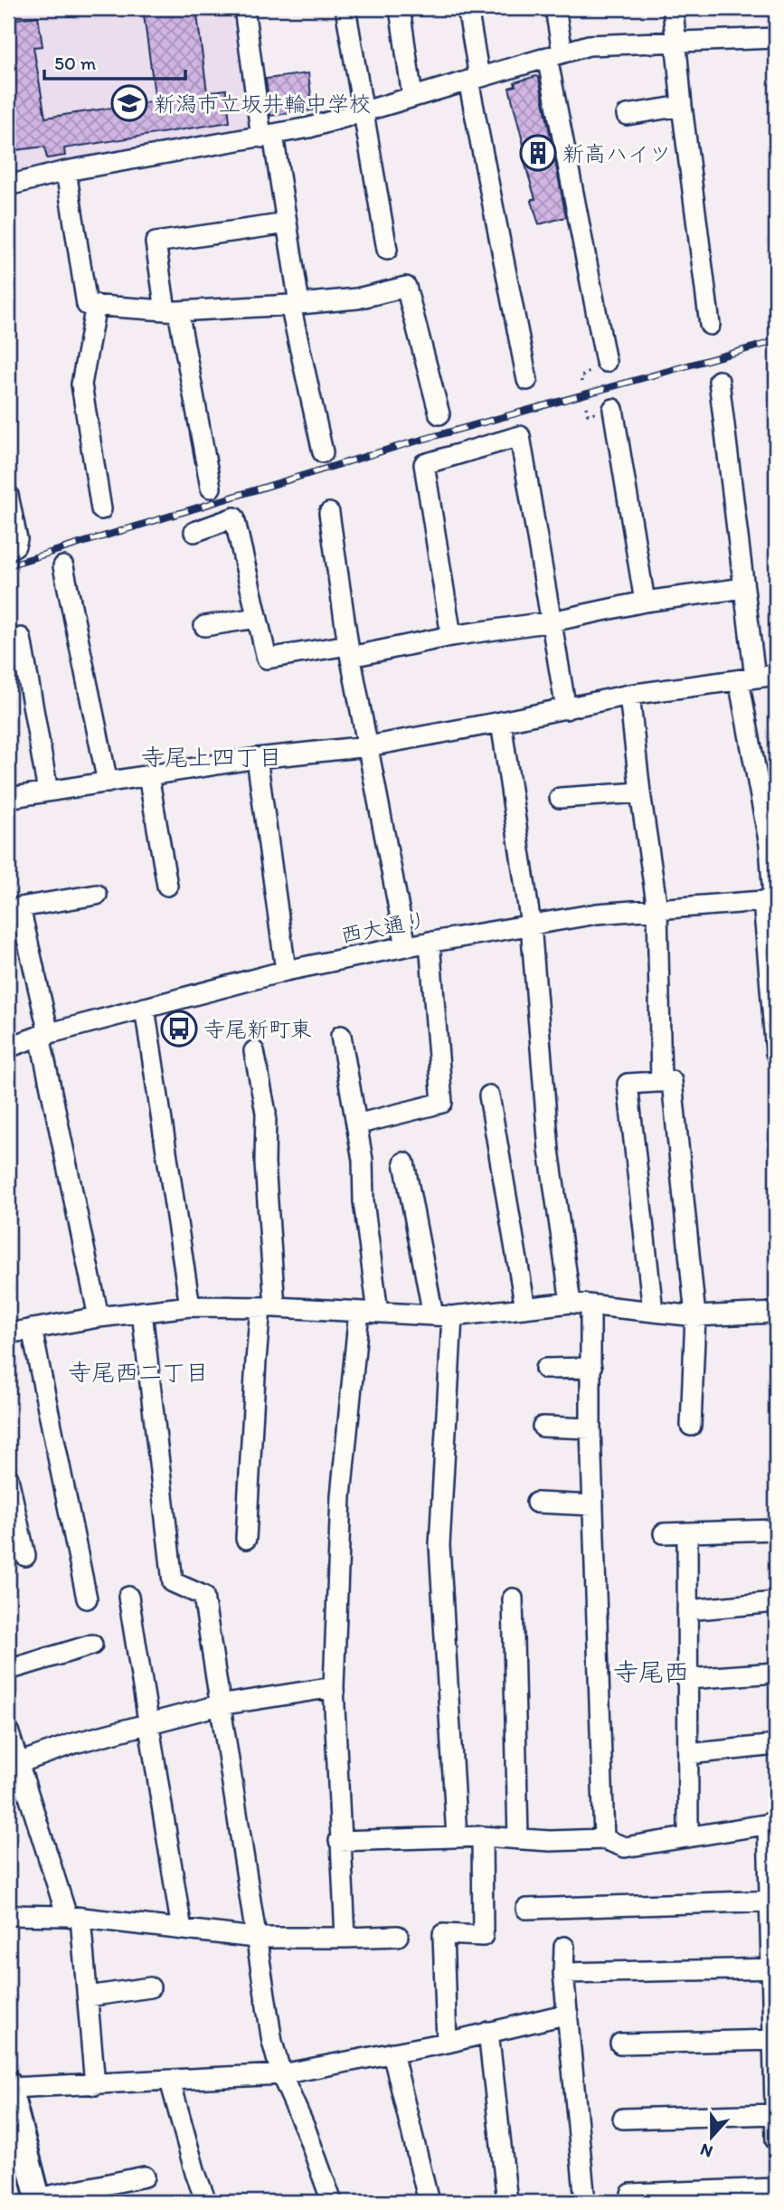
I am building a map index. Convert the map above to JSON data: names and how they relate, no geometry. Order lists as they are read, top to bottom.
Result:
{
  "streets": {
    "street": ["西大通り"]
  },
  "districts": ["寺尾上四丁目", "寺尾西二丁目", "寺尾西"],
  "places": {
    "school or university": ["新潟市立坂井輪中学校"],
    "building": ["新高ハイツ"],
    "bus stop": ["寺尾新町東"]
  },
  "scale_bar": "50 m",
  "north": "bottom"
}
